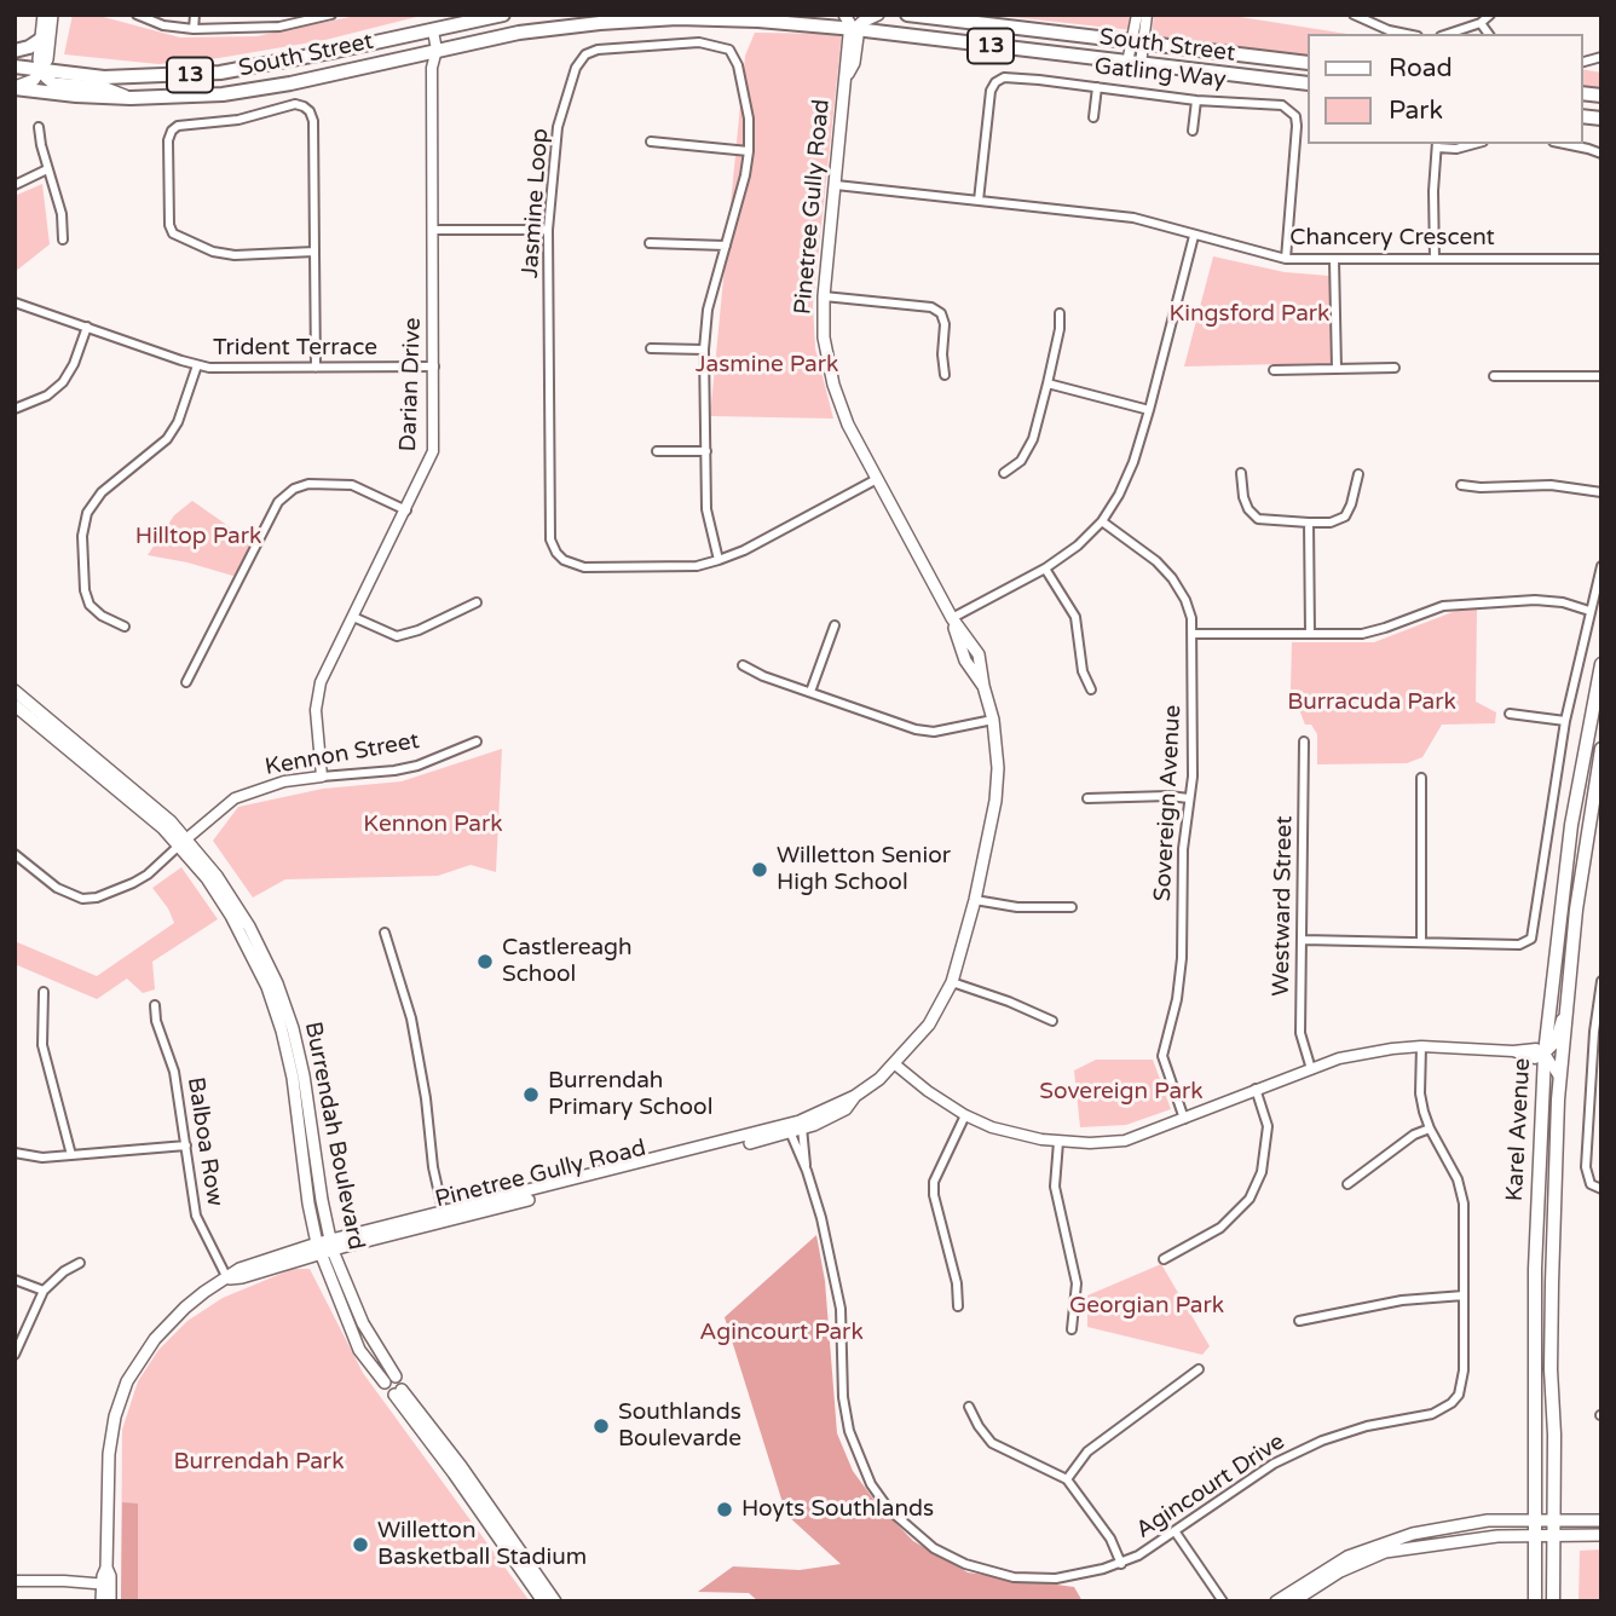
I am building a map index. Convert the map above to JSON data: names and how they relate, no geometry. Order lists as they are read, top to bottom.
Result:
{
  "streets": {
    "highway": ["13", "South Street"],
    "main road": ["Pinetree Gully Road", "Karel Avenue", "Burrendah Boulevard"],
    "street": [
      "Gatling Way",
      "Jasmine Loop",
      "Chancery Crescent",
      "Trident Terrace",
      "Darian Drive",
      "Kennon Street",
      "Sovereign Avenue",
      "Westward Street",
      "Balboa Row",
      "Agincourt Drive"
    ]
  },
  "crossings": [
    ["South Street", "Pinetree Gully Road"],
    ["South Street", "Darian Drive"],
    ["Gatling Way", "Chancery Crescent"],
    ["Jasmine Loop", "Pinetree Gully Road"],
    ["Pinetree Gully Road", "Chancery Crescent"],
    ["Pinetree Gully Road", "Burrendah Boulevard"],
    ["Pinetree Gully Road", "Balboa Row"],
    ["Pinetree Gully Road", "Agincourt Drive"],
    ["Trident Terrace", "Darian Drive"],
    ["Darian Drive", "Kennon Street"],
    ["Kennon Street", "Burrendah Boulevard"]
  ],
  "parks": [
    "Kingsford Park",
    "Jasmine Park",
    "Hilltop Park",
    "Burracuda Park",
    "Kennon Park",
    "Sovereign Park",
    "Georgian Park",
    "Agincourt Park",
    "Burrendah Park"
  ],
  "places": [
    "Willetton Senior High School",
    "Castlereagh School",
    "Burrendah Primary School",
    "Southlands Boulevarde",
    "Hoyts Southlands",
    "Willetton Basketball Stadium"
  ],
  "legend": ["Road", "Park"]
}
